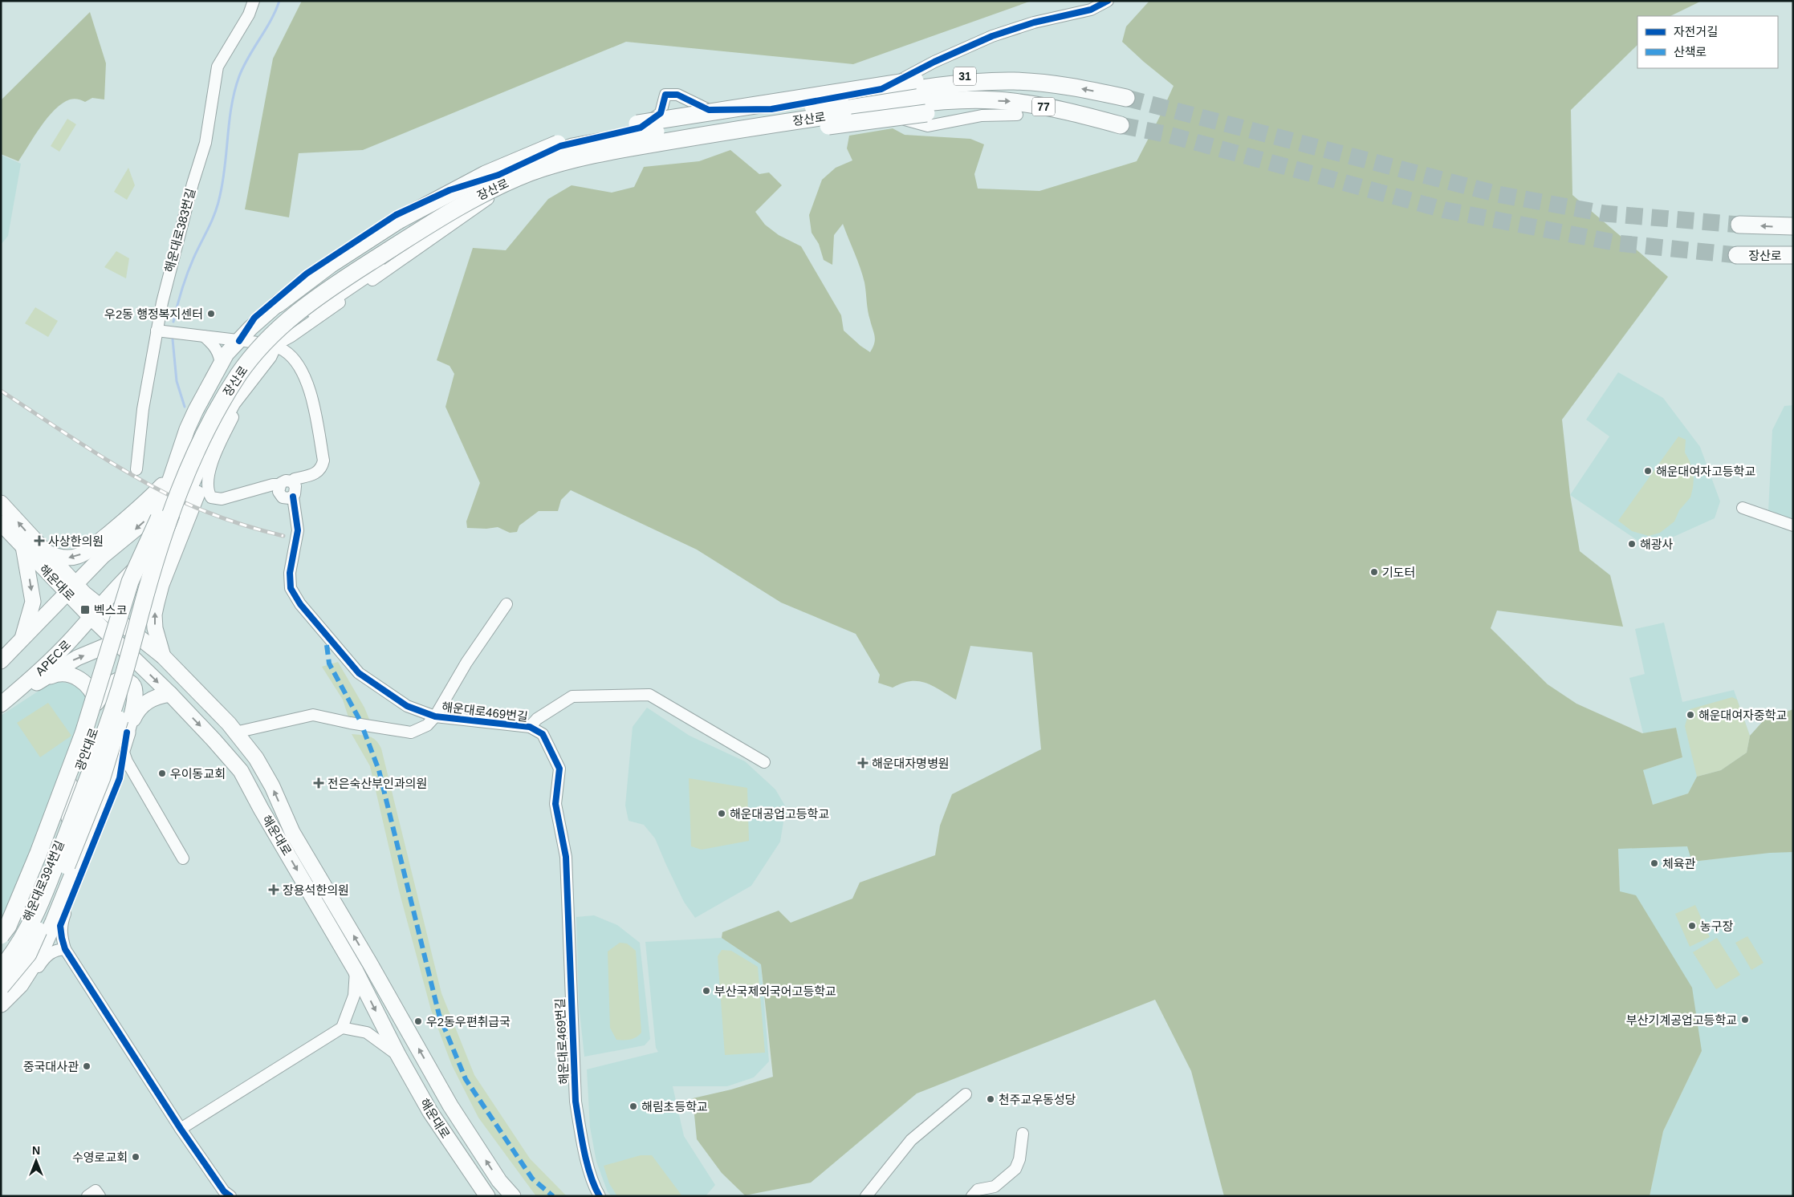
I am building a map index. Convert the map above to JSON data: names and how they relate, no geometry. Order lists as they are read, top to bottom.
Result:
{
  "streets": {
    "highway": [
      "31",
      "77",
      "장산로",
      "광안대로"
    ],
    "main road": ["해운대로", "APEC로", "해운대로394번길"],
    "street": ["해운대로383번길", "해운대로469번길"]
  },
  "crossings": [
    ["31", "장산로"],
    ["31", "해운대로"],
    ["장산로", "해운대로469번길"],
    ["장산로", "광안대로"],
    ["해운대로", "APEC로"]
  ],
  "places": {
    "other": [
      "우2동 행정복지센터",
      "해운대여자고등학교",
      "해광사",
      "기도터",
      "해운대여자중학교",
      "우이동교회",
      "해운대공업고등학교",
      "체육관",
      "농구장",
      "부산국제외국어고등학교",
      "부산기계공업고등학교",
      "우2동우편취급국",
      "중국대사관",
      "천주교우동성당",
      "해림초등학교",
      "수영로교회"
    ],
    "health": [
      "사상한의원",
      "해운대자명병원",
      "전은숙산부인과의원",
      "장용석한의원"
    ],
    "transit": ["벡스코"]
  },
  "legend": ["자전거길", "산책로"],
  "north": "top"
}
